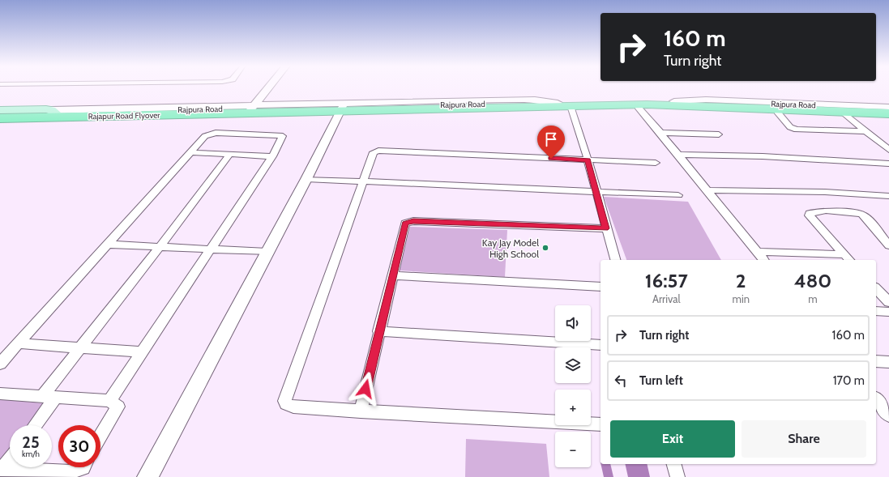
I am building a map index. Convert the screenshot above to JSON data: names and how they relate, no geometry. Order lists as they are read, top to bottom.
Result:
{
  "streets": {
    "highway": ["Rajpura Road", "Rajapur Road Flyover"]
  },
  "crossings": [
    ["Rajpura Road", "Rajapur Road Flyover"]
  ],
  "places": ["Kay Jay Model High School"],
  "page": {
    "turn": ["160 m", "Turn right"],
    "eta": [
      "16:57",
      "Arrival",
      "2",
      "min",
      "480",
      "m"
    ],
    "map_buttons": ["+", "−"],
    "list": [
      {
        "name": "Turn right",
        "value": "160 m"
      },
      {
        "name": "Turn left",
        "value": "170 m"
      }
    ],
    "buttons": ["Exit", "Share"],
    "speed": "25 km/h",
    "limit": "30"
  }
}
